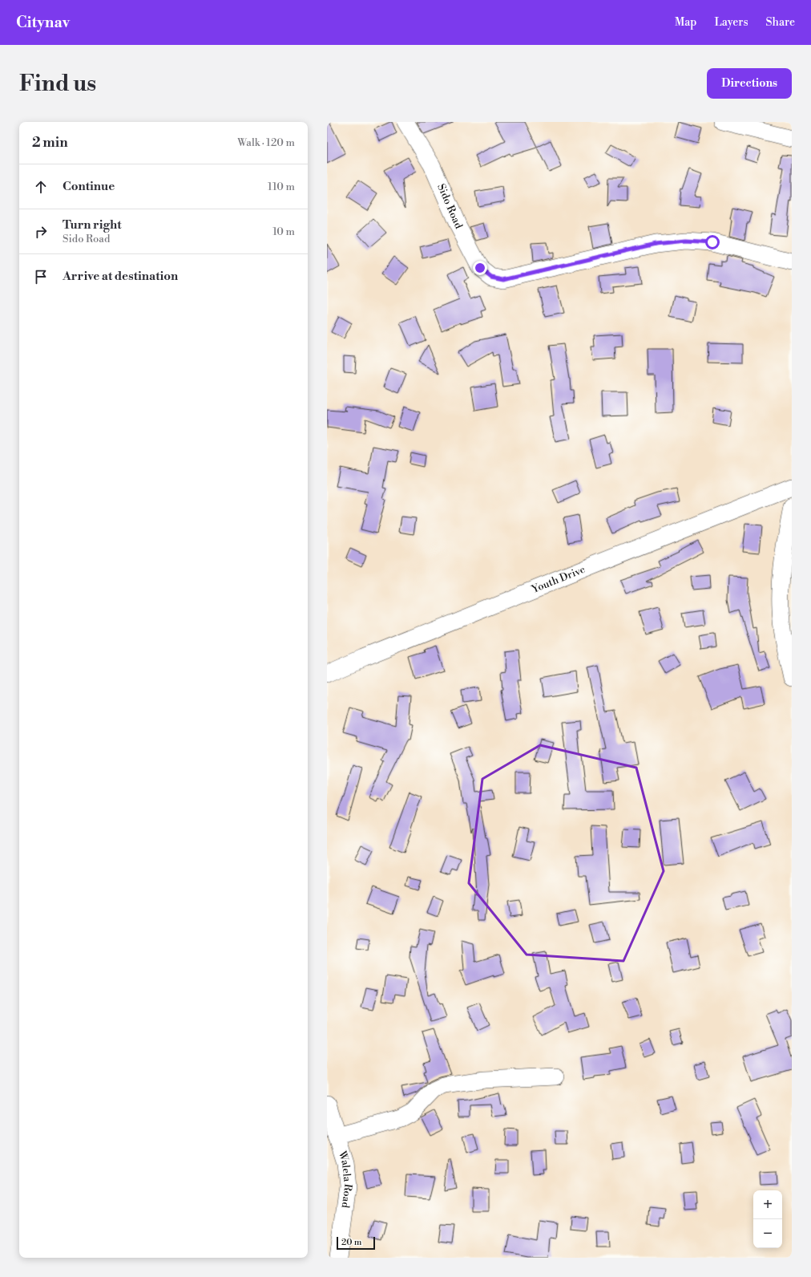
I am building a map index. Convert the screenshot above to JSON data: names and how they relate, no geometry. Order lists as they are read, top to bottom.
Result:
{
  "streets": {
    "street": ["Sido Road", "Youth Drive", "Walela Road"]
  },
  "scale_bar": "20 m",
  "page": {
    "header": "Citynav",
    "nav": ["Map", "Layers", "Share"],
    "buttons": "Directions",
    "title": "Find us",
    "heading": ["2 min", "Walk · 120 m"],
    "list": [
      ["Continue", "110 m"],
      ["Turn right", "Sido Road", "10 m"],
      "Arrive at destination"
    ],
    "map_buttons": ["+", "−"],
    "scale": "20 m"
  }
}
